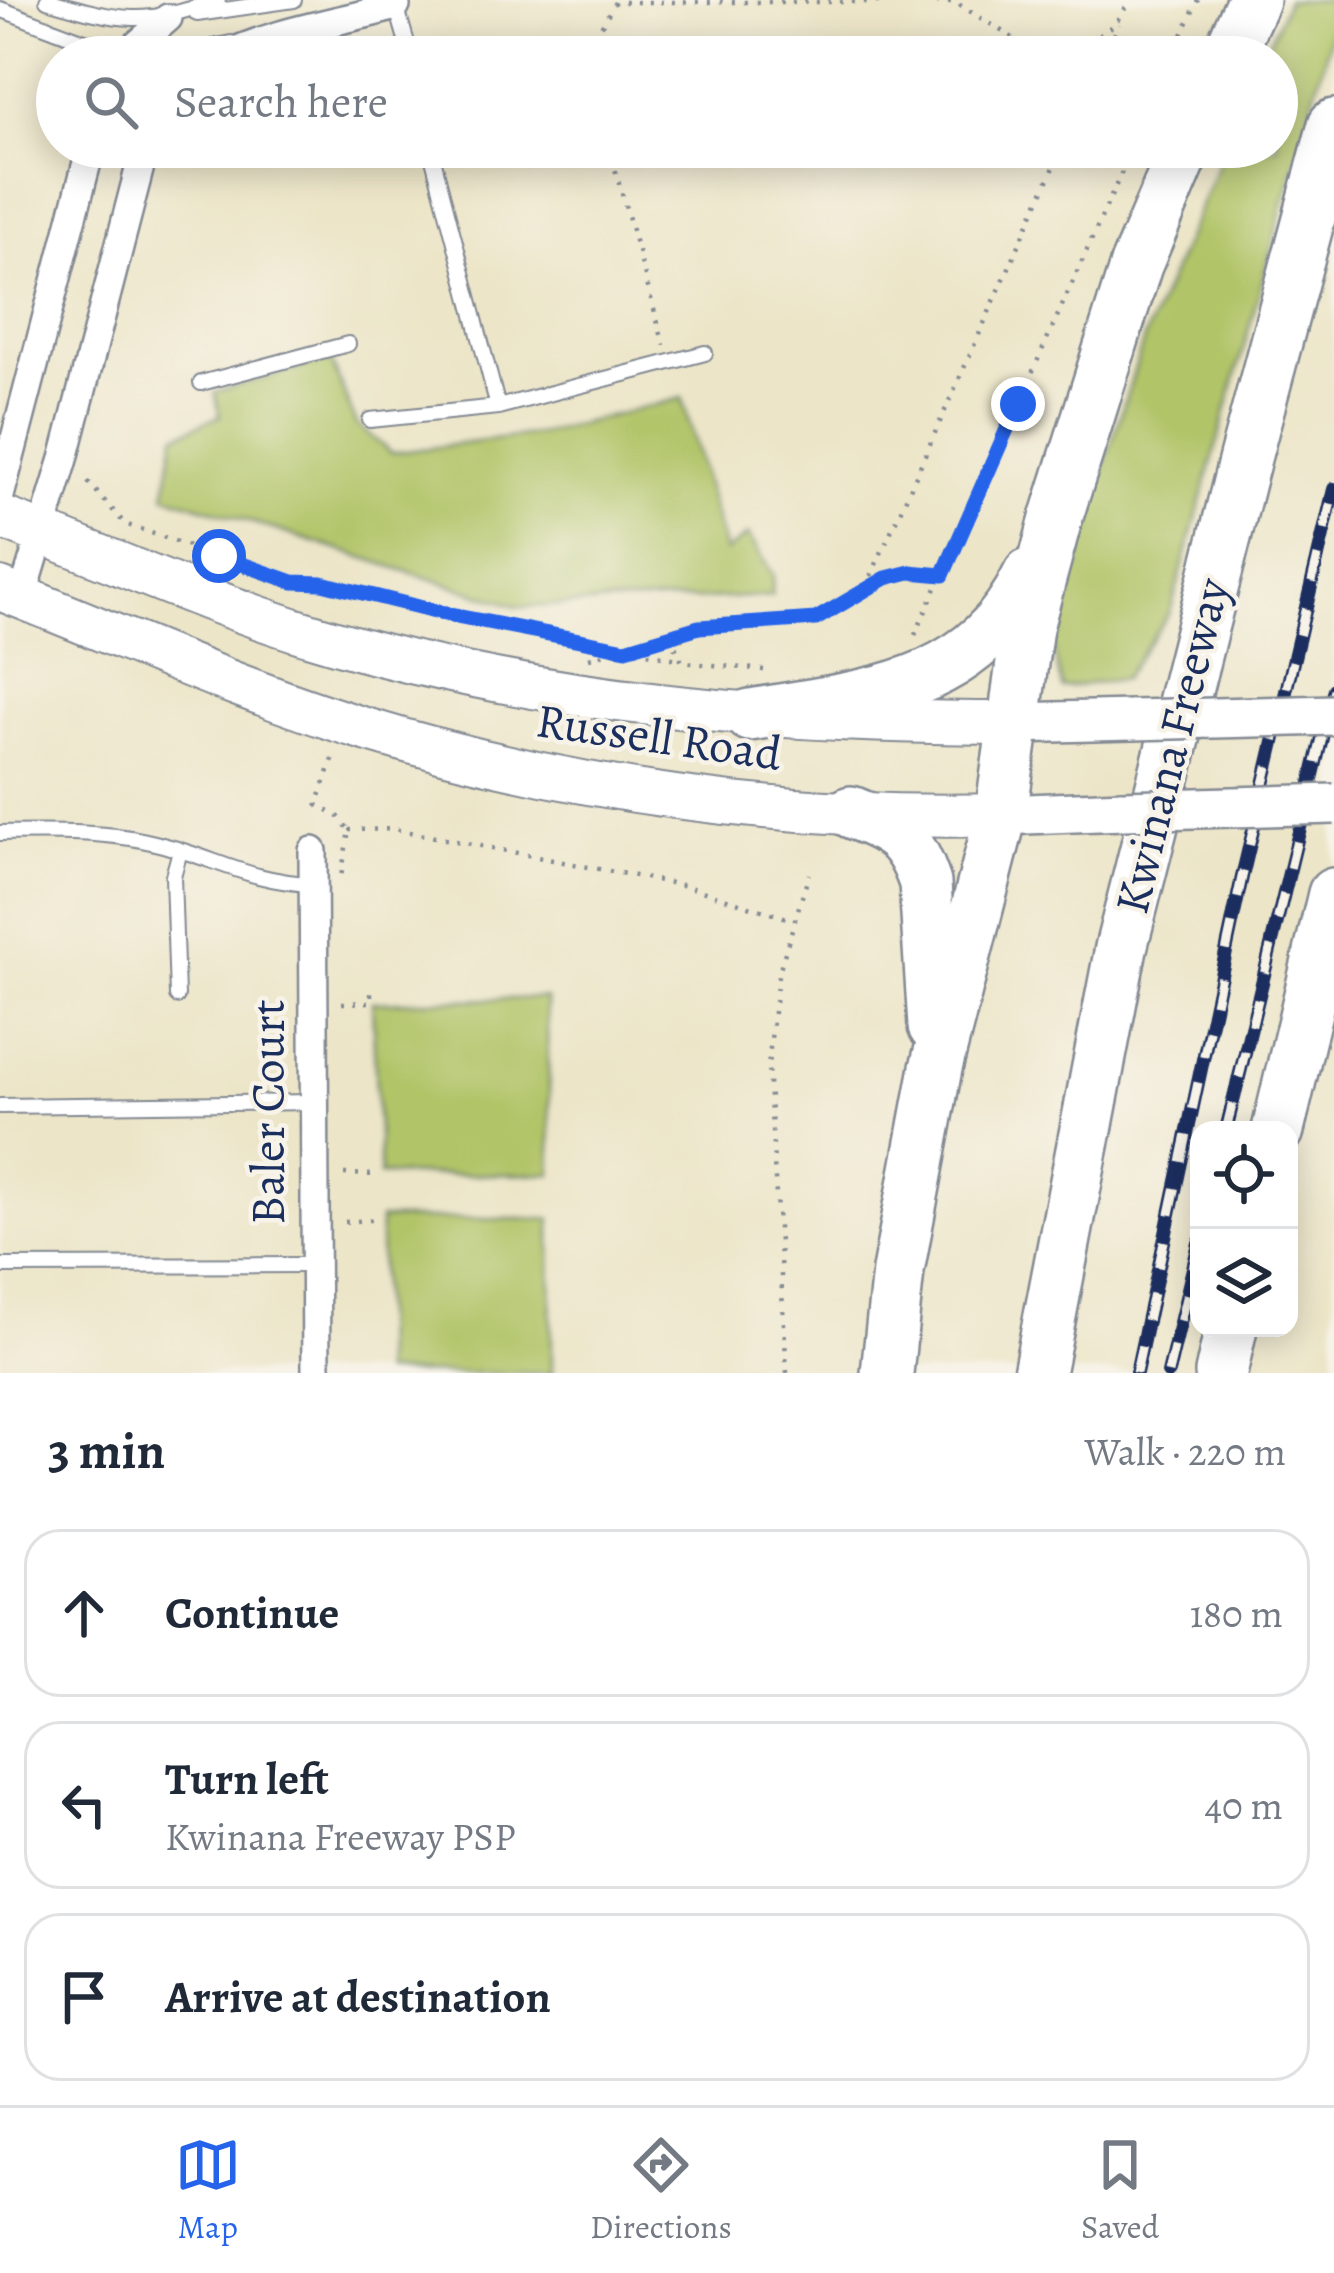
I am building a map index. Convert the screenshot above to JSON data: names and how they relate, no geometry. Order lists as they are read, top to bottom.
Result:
{
  "streets": {
    "highway": ["Kwinana Freeway"],
    "main road": ["Russell Road"],
    "street": ["Baler Court"]
  },
  "page": {
    "search": "Search here",
    "heading": ["3 min", "Walk · 220 m"],
    "list": [
      ["Continue", "180 m"],
      ["Turn left", "Kwinana Freeway PSP", "40 m"],
      "Arrive at destination"
    ],
    "nav": ["Map", "Directions", "Saved"]
  }
}
